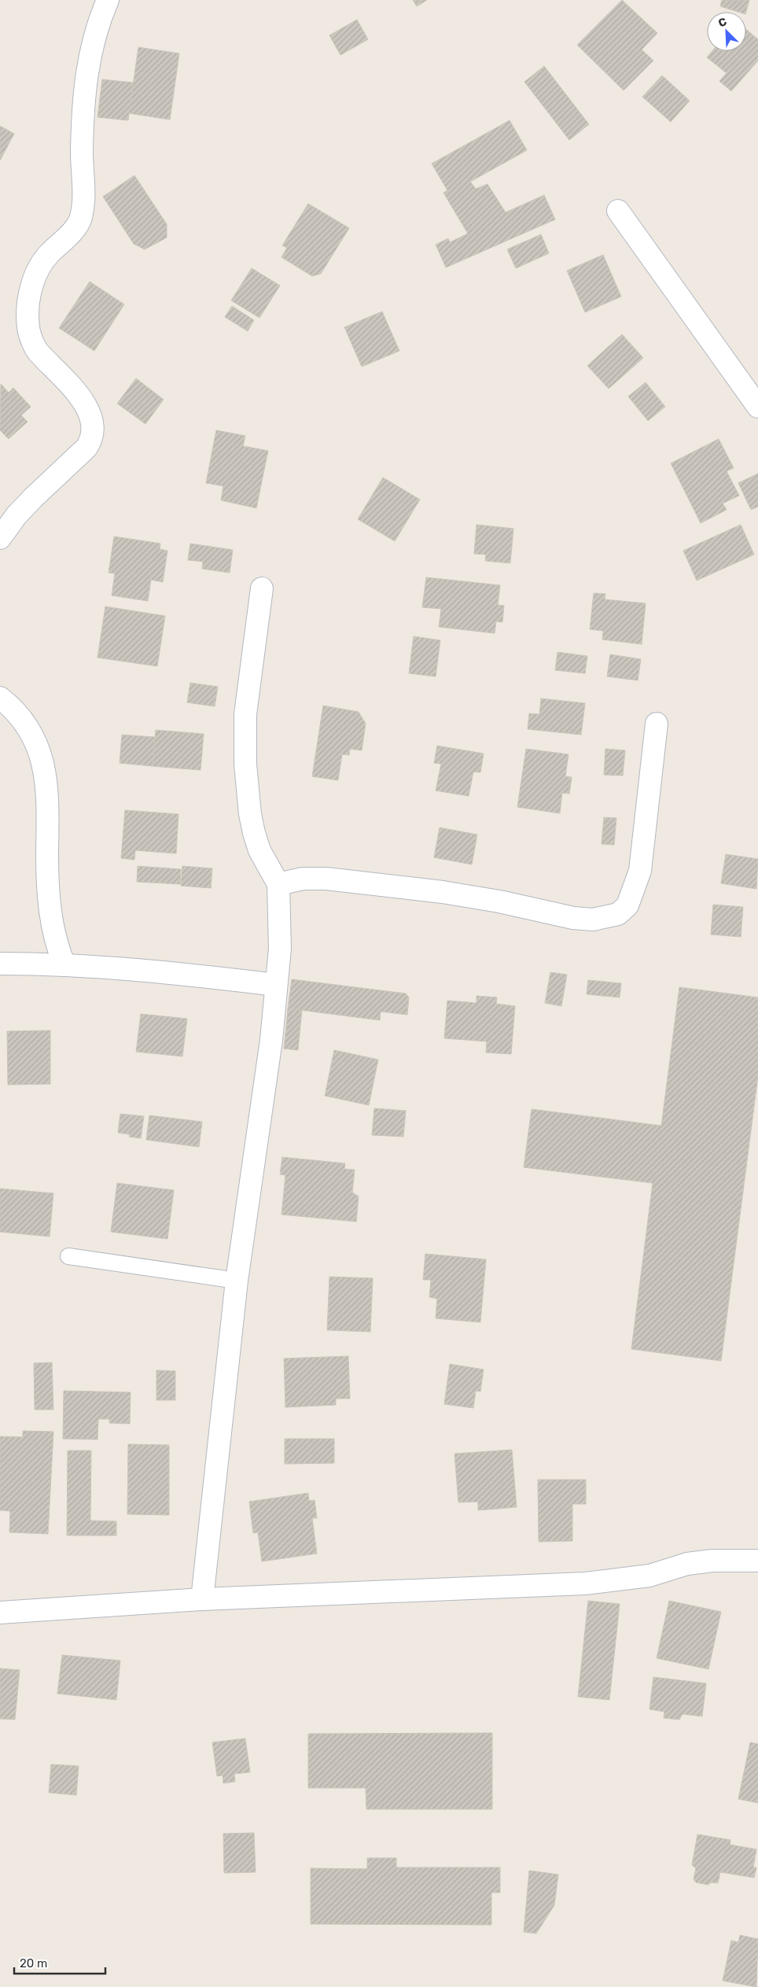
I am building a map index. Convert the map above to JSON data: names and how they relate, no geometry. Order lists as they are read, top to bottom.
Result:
{
  "scale_bar": "20 m",
  "north": "top left"
}
